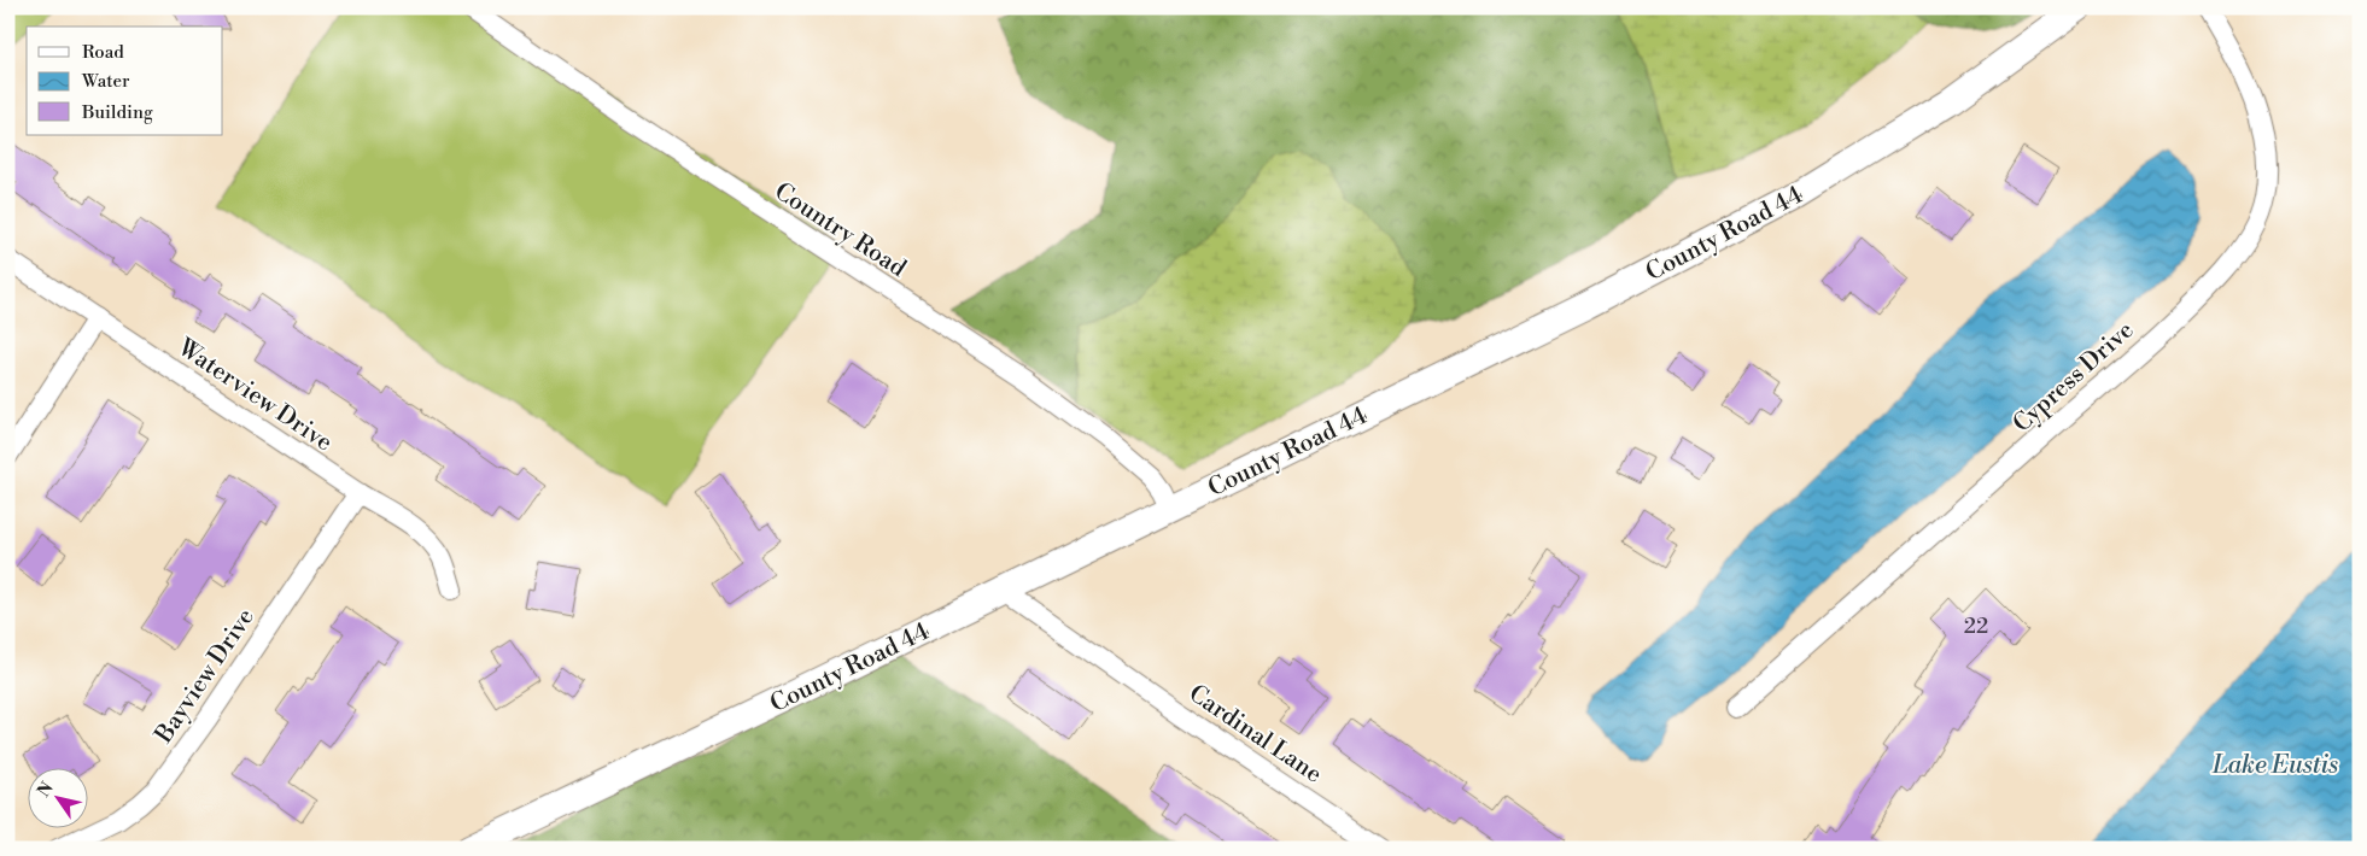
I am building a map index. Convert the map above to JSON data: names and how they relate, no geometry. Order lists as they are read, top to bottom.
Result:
{
  "streets": {
    "main road": ["County Road 44"],
    "street": [
      "Country Road",
      "Cypress Drive",
      "Waterview Drive",
      "Bayview Drive",
      "Cardinal Lane"
    ]
  },
  "crossings": [
    ["Country Road", "County Road 44"],
    ["County Road 44", "Cardinal Lane"],
    ["Waterview Drive", "Bayview Drive"]
  ],
  "water": ["Lake Eustis"],
  "house_numbers": ["22"],
  "legend": ["Road", "Water", "Building"],
  "north": "top left"
}
